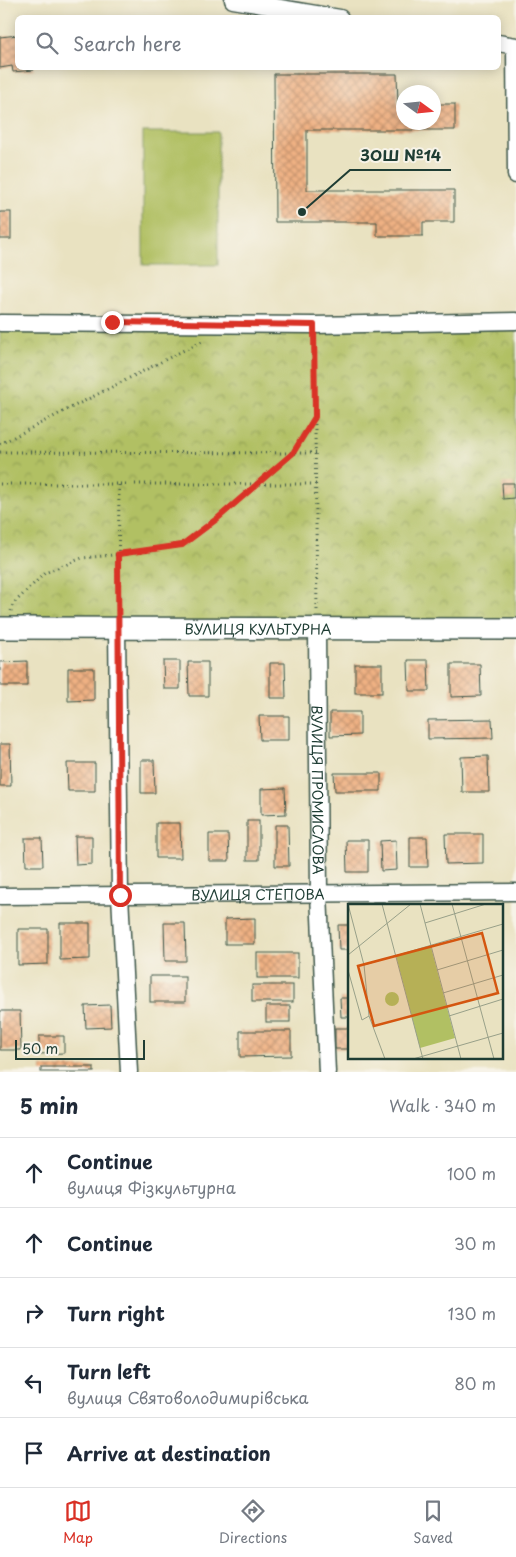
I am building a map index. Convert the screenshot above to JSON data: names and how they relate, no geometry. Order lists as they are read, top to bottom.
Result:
{
  "streets": {
    "street": ["ВУЛИЦЯ КУЛЬТУРНА", "ВУЛИЦЯ ПРОМИСЛОВА", "ВУЛИЦЯ СТЕПОВА"]
  },
  "crossings": [
    ["ВУЛИЦЯ КУЛЬТУРНА", "ВУЛИЦЯ ПРОМИСЛОВА"],
    ["ВУЛИЦЯ ПРОМИСЛОВА", "ВУЛИЦЯ СТЕПОВА"]
  ],
  "places": ["ЗОШ №14"],
  "scale_bar": "50 m",
  "north": "right",
  "page": {
    "search": "Search here",
    "scale": "50 m",
    "heading": ["5 min", "Walk · 340 m"],
    "list": [
      ["Continue", "вулиця Фізкультурна", "100 m"],
      ["Continue", "30 m"],
      ["Turn right", "130 m"],
      ["Turn left", "вулиця Святоволодимирівська", "80 m"],
      "Arrive at destination"
    ],
    "nav": ["Map", "Directions", "Saved"]
  }
}
